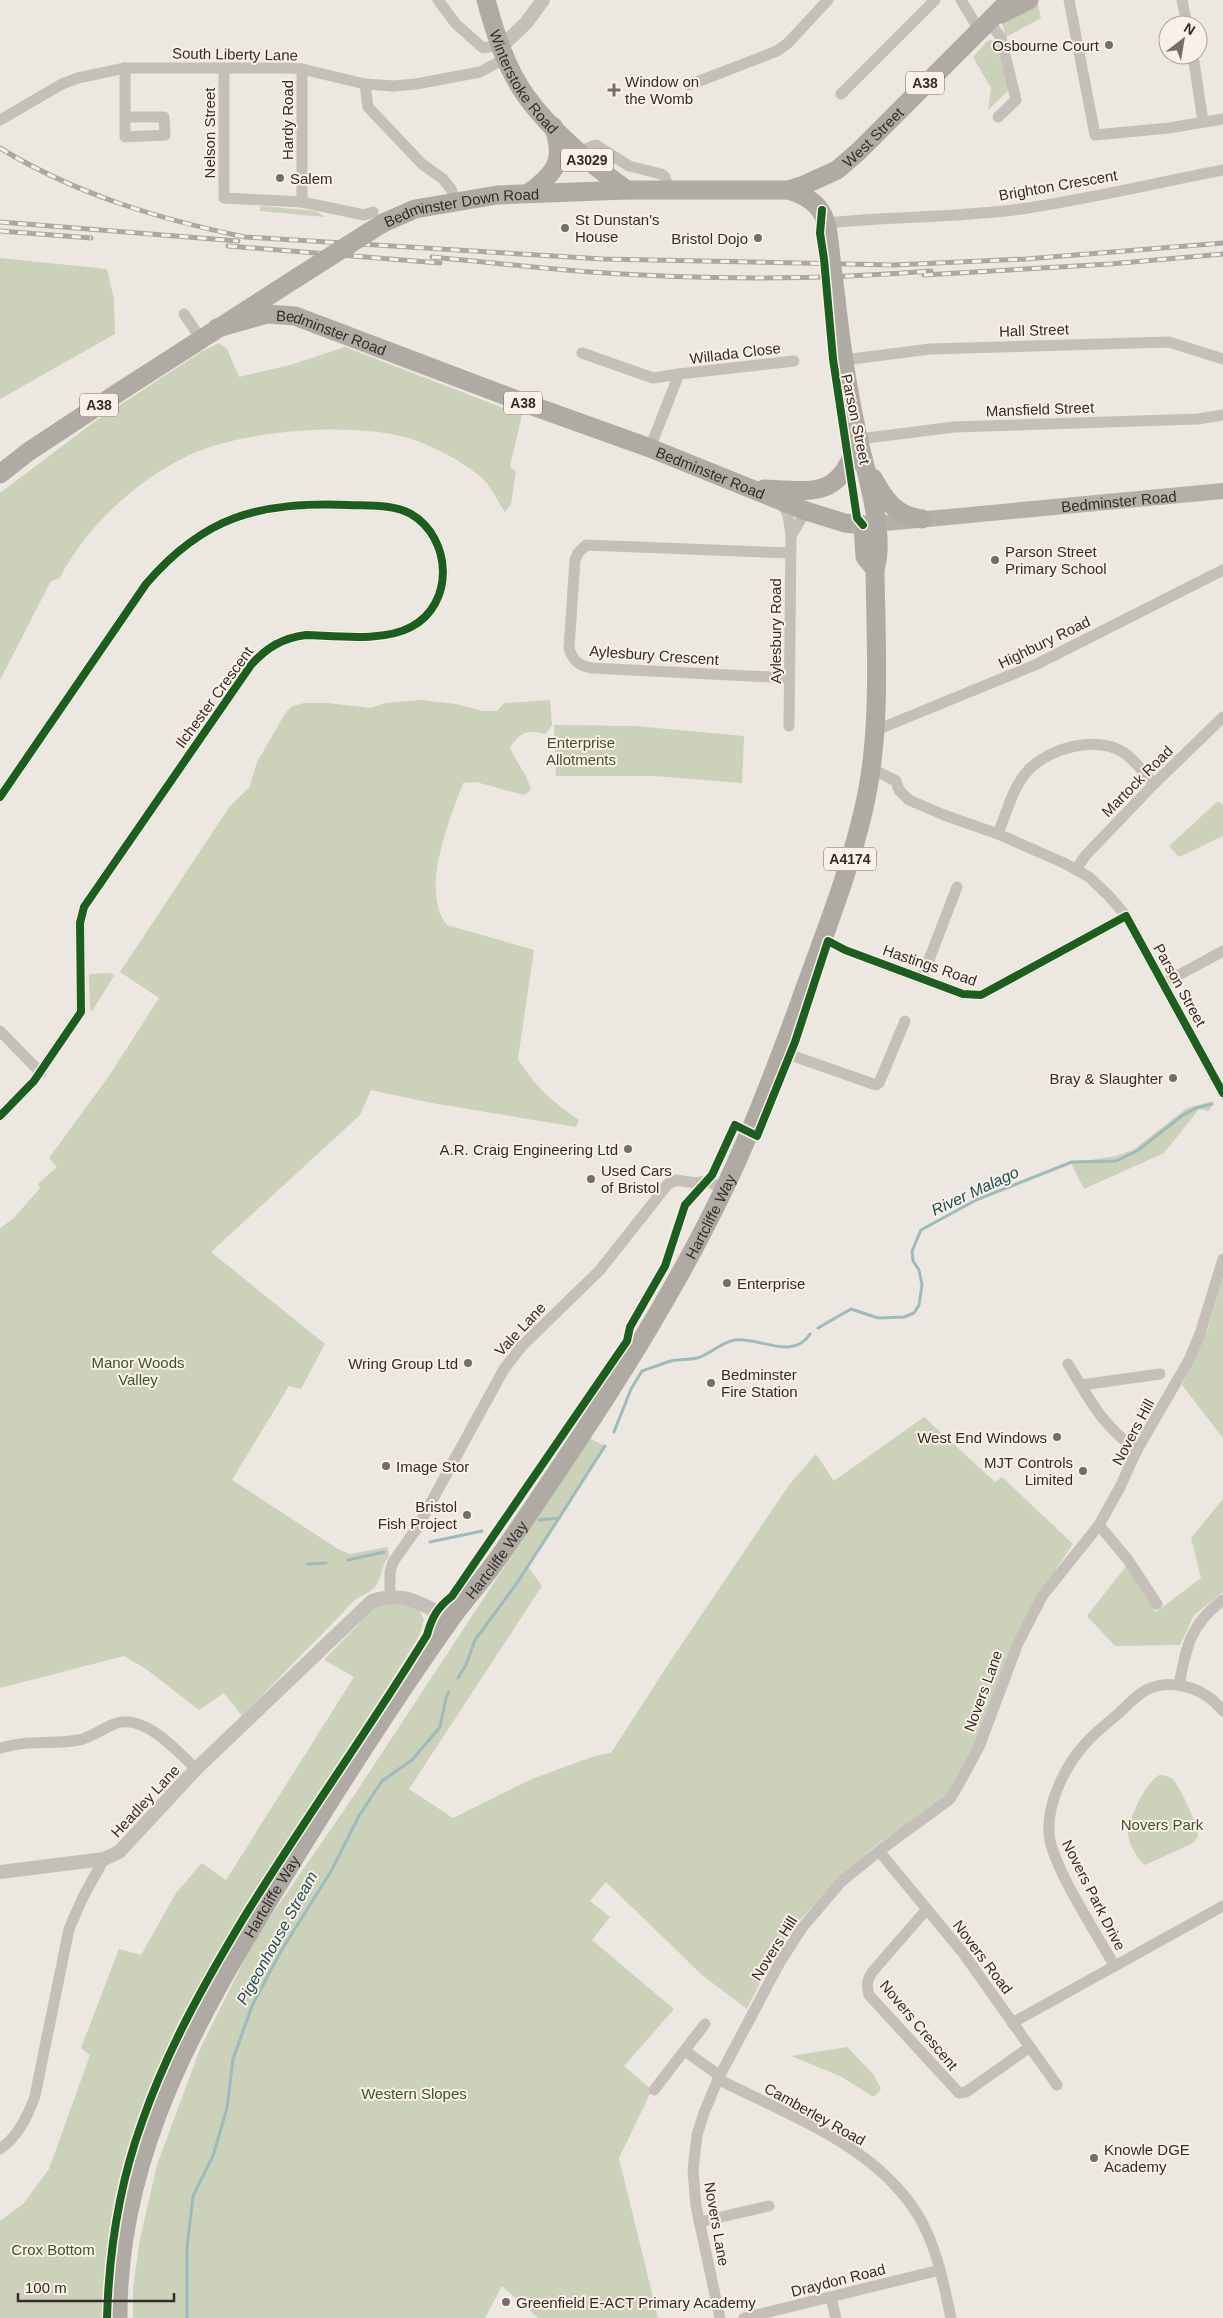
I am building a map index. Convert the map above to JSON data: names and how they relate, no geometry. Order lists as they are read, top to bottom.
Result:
{
  "streets": {
    "highway": [
      "Winterstoke Road",
      "A38",
      "West Street",
      "A3029",
      "Bedminster Down Road",
      "Bedminster Road",
      "Parson Street",
      "A4174",
      "Hartcliffe Way"
    ],
    "street": [
      "South Liberty Lane",
      "Hardy Road",
      "Nelson Street",
      "Brighton Crescent",
      "Hall Street",
      "Willada Close",
      "Mansfield Street",
      "Aylesbury Road",
      "Highbury Road",
      "Aylesbury Crescent",
      "Ilchester Crescent",
      "Martock Road",
      "Hastings Road",
      "Vale Lane",
      "Novers Hill",
      "Novers Lane",
      "Headley Lane",
      "Novers Park Drive",
      "Novers Road",
      "Novers Crescent",
      "Camberley Road",
      "Draydon Road"
    ]
  },
  "crossings": [
    ["South Liberty Lane", "Winterstoke Road"],
    ["South Liberty Lane", "Hardy Road"],
    ["South Liberty Lane", "Nelson Street"],
    ["Winterstoke Road", "A3029"],
    ["Winterstoke Road", "Bedminster Down Road"],
    ["A38", "West Street"],
    ["A38", "Brighton Crescent"],
    ["A38", "Bedminster Down Road"],
    ["A38", "Bedminster Road"],
    ["A38", "Parson Street"],
    ["Hardy Road", "Nelson Street"],
    ["West Street", "Brighton Crescent"],
    ["West Street", "Bedminster Down Road"],
    ["West Street", "Parson Street"],
    ["A3029", "Bedminster Down Road"],
    ["Brighton Crescent", "Parson Street"],
    ["Bedminster Down Road", "Bedminster Road"],
    ["Hall Street", "Parson Street"],
    ["Bedminster Road", "Willada Close"],
    ["Bedminster Road", "Parson Street"],
    ["Bedminster Road", "Aylesbury Road"],
    ["Mansfield Street", "Parson Street"],
    ["Parson Street", "Highbury Road"],
    ["Parson Street", "Martock Road"],
    ["Parson Street", "Hastings Road"],
    ["Parson Street", "Hartcliffe Way"],
    ["Aylesbury Road", "Aylesbury Crescent"],
    ["Hartcliffe Way", "Vale Lane"],
    ["Hartcliffe Way", "Headley Lane"],
    ["Vale Lane", "Headley Lane"],
    ["Novers Hill", "Novers Lane"],
    ["Novers Hill", "Novers Road"],
    ["Novers Hill", "Camberley Road"],
    ["Novers Lane", "Novers Road"],
    ["Novers Lane", "Camberley Road"],
    ["Novers Road", "Novers Crescent"],
    ["Camberley Road", "Draydon Road"]
  ],
  "water": ["River Malago", "Pigeonhouse Stream"],
  "parks": [
    "Enterprise Allotments",
    "Manor Woods Valley",
    "Novers Park",
    "Western Slopes",
    "Crox Bottom"
  ],
  "places": {
    "other": [
      "Osbourne Court",
      "Salem",
      "St Dunstan's House",
      "Bristol Dojo",
      "Parson Street Primary School",
      "Bray & Slaughter",
      "A.R. Craig Engineering Ltd",
      "Used Cars of Bristol",
      "Enterprise",
      "Wring Group Ltd",
      "Bedminster Fire Station",
      "West End Windows",
      "Image Stor",
      "MJT Controls Limited",
      "Bristol Fish Project",
      "Knowle DGE Academy",
      "Greenfield E-ACT Primary Academy"
    ],
    "health": ["Window on the Womb"]
  },
  "scale_bar": "100 m",
  "north": "top right"
}
